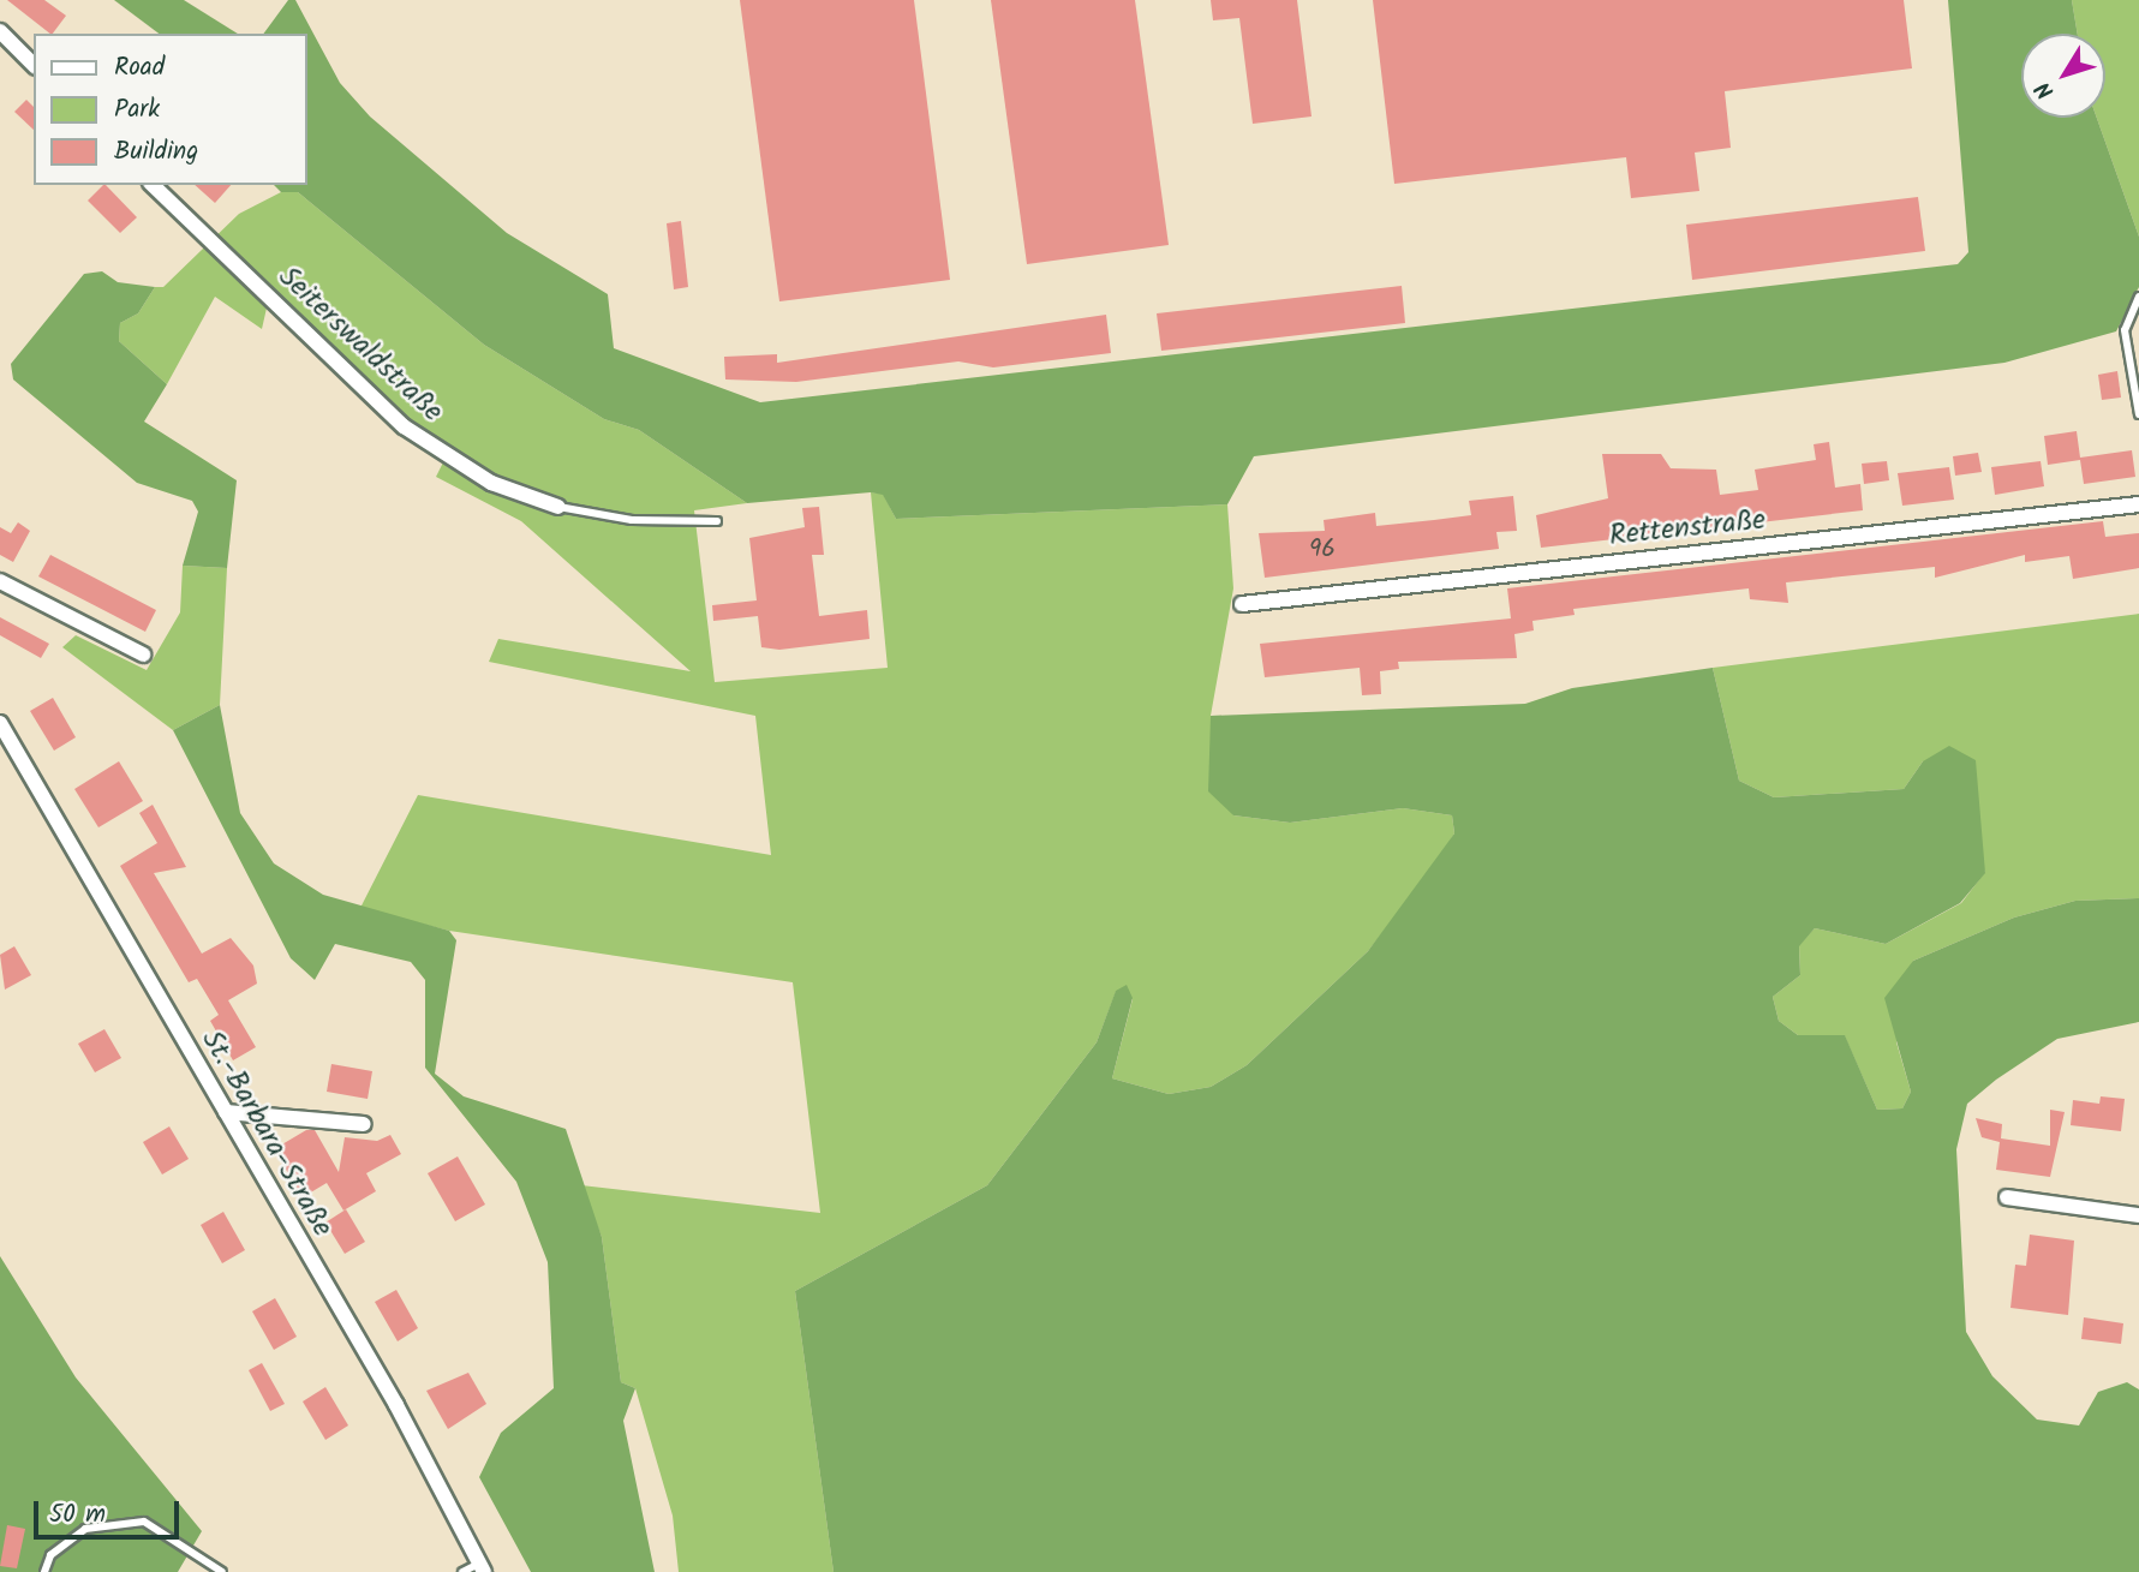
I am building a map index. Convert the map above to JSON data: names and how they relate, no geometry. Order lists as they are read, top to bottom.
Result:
{
  "streets": {
    "street": ["Seiterswaldstraße", "Rettenstraße", "St.-Barbara-Straße"]
  },
  "house_numbers": ["96"],
  "legend": ["Road", "Park", "Building"],
  "scale_bar": "50 m",
  "north": "bottom left"
}
